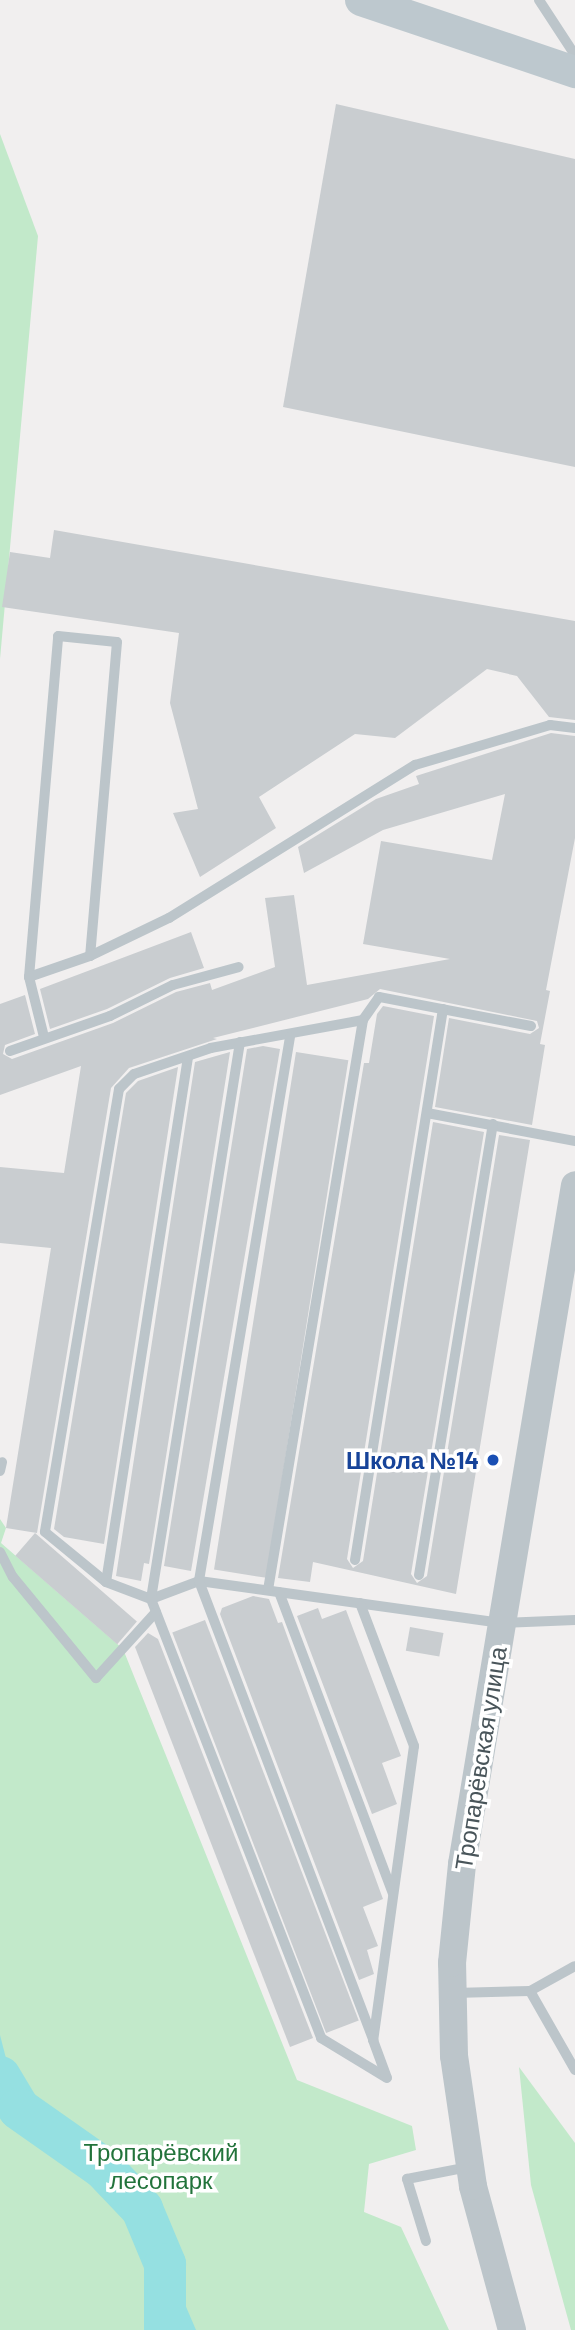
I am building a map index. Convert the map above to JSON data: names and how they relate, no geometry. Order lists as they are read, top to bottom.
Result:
{
  "streets": {
    "street": ["Тропарёвская улица"]
  },
  "parks": ["Тропарёвский лесопарк"],
  "places": ["Школа №14"]
}
